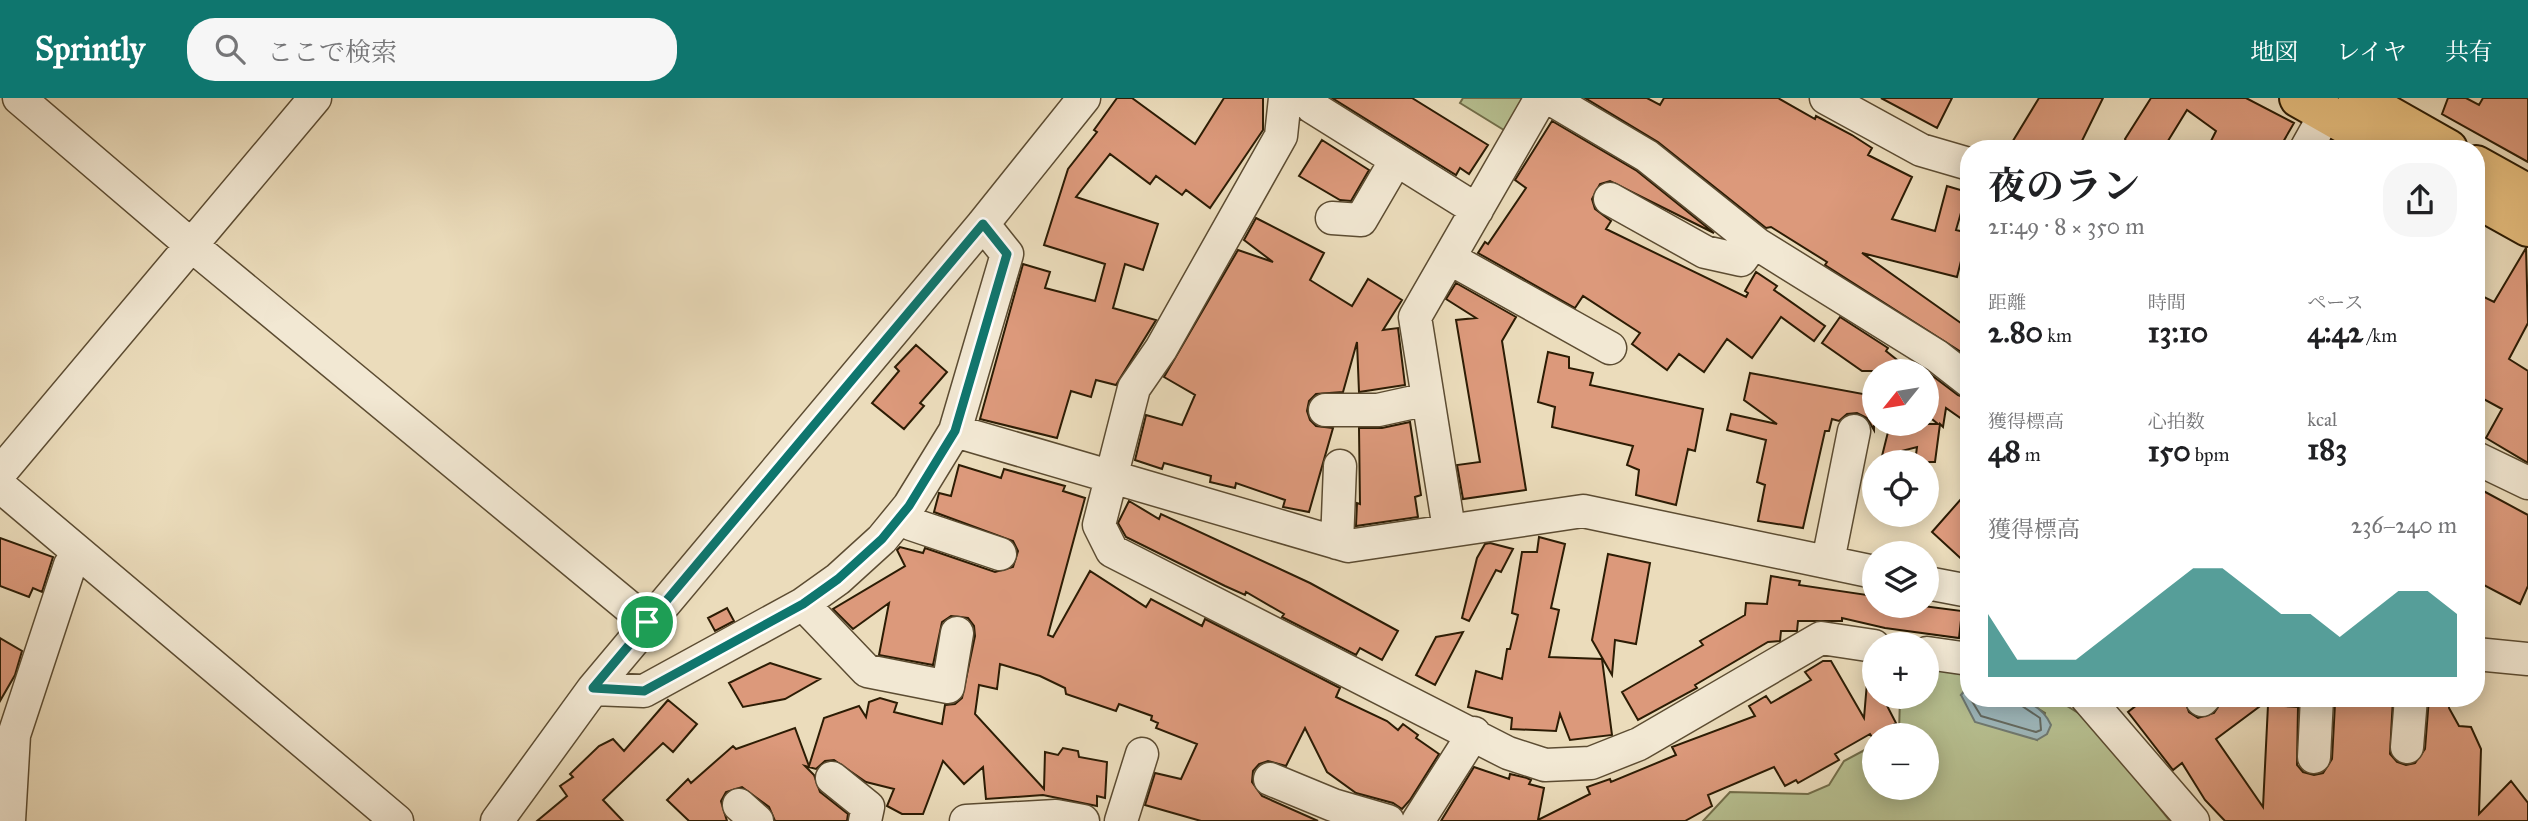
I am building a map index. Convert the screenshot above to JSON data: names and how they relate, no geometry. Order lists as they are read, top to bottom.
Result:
{
  "north": "bottom left",
  "page": {
    "header": "Sprintly",
    "search": "ここで検索",
    "nav": ["地図", "レイヤ", "共有"],
    "heading": ["夜のラン", "21:49 · 8 × 350 m"],
    "stats": [
      ["距離", "2.80 km"],
      ["時間", "13:10"],
      ["ペース", "4:42 /km"],
      ["獲得標高", "48 m"],
      ["心拍数", "150 bpm"],
      ["kcal", "183"]
    ],
    "map_buttons": ["+", "−"],
    "chart": ["獲得標高", "236–240 m"]
  }
}
